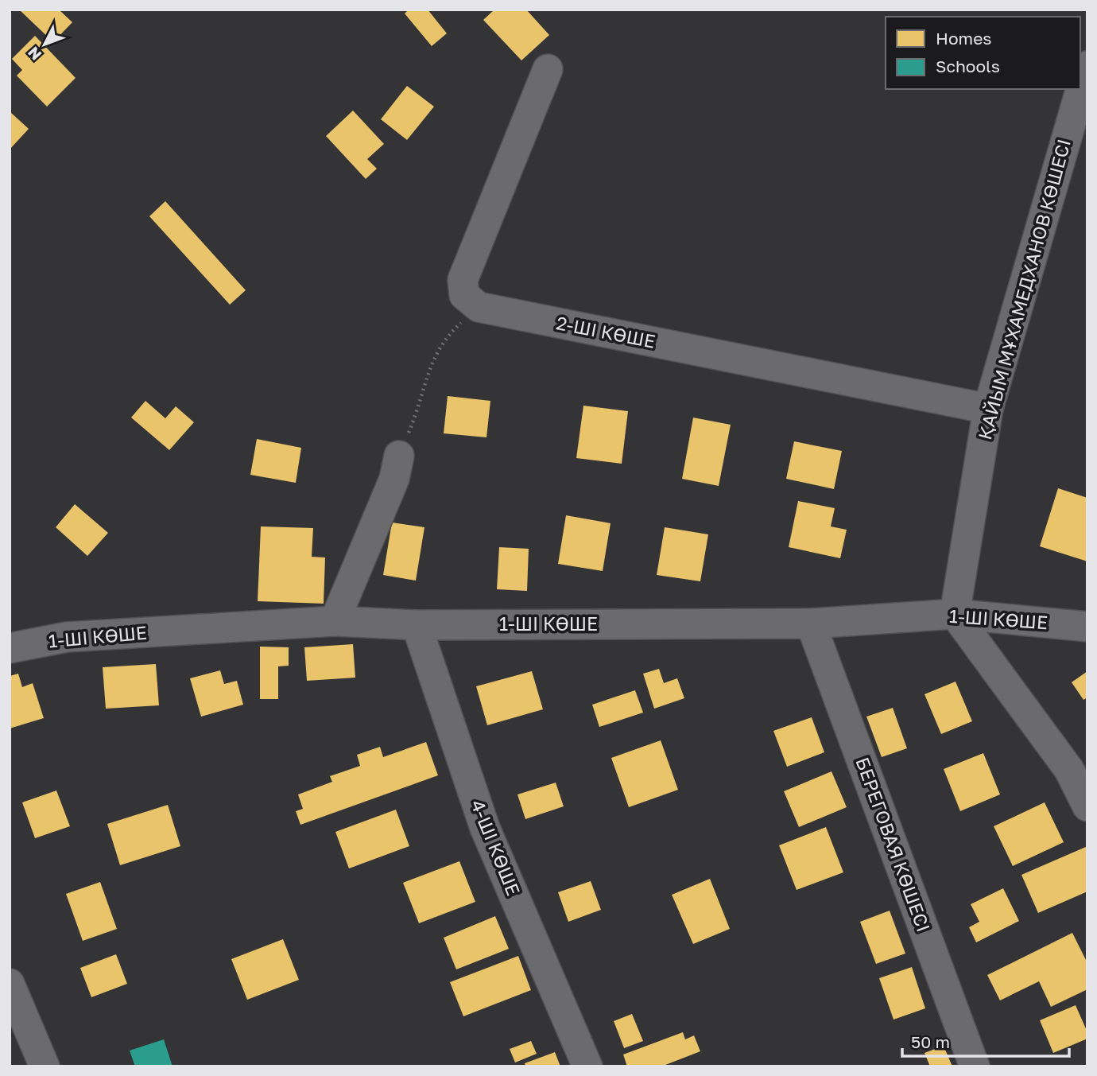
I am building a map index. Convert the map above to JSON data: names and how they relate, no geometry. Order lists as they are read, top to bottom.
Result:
{
  "streets": {
    "street": [
      "ҚАЙЫМ МҰХАМЕДХАНОВ КӨШЕСI",
      "2-ШІ КӨШЕ",
      "1-ШІ КӨШЕ",
      "БЕРЕГОВАЯ КӨШЕСІ",
      "4-ШI КӨШЕ"
    ]
  },
  "crossings": [
    ["ҚАЙЫМ МҰХАМЕДХАНОВ КӨШЕСI", "2-ШІ КӨШЕ"],
    ["ҚАЙЫМ МҰХАМЕДХАНОВ КӨШЕСI", "1-ШІ КӨШЕ"],
    ["1-ШІ КӨШЕ", "БЕРЕГОВАЯ КӨШЕСІ"],
    ["1-ШІ КӨШЕ", "4-ШI КӨШЕ"]
  ],
  "legend": ["Homes", "Schools"],
  "scale_bar": "50 m",
  "north": "bottom left"
}
